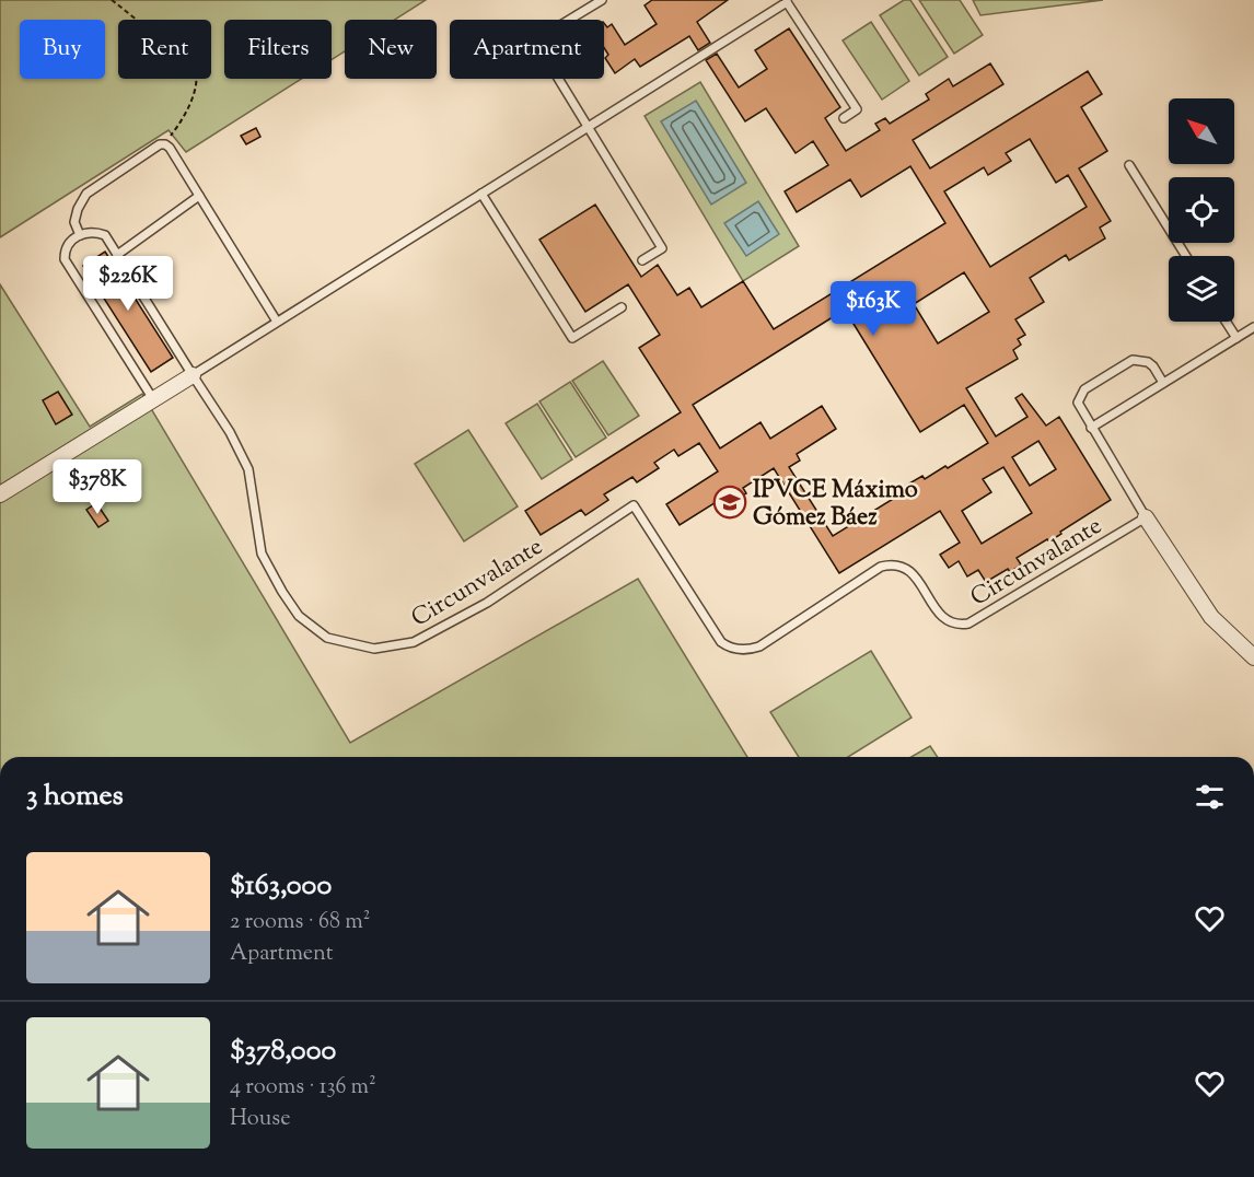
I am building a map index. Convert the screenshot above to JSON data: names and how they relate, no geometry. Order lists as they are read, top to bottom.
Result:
{
  "streets": {
    "lane": ["Circunvalante"]
  },
  "places": {
    "school or university": ["IPVCE Máximo Gómez Báez"]
  },
  "north": "top left",
  "page": {
    "chip": [
      "Buy",
      "Rent",
      "Filters",
      "New",
      "Apartment"
    ],
    "price": ["$226K", "$163K", "$378K"],
    "heading": "3 homes",
    "list": [
      {
        "name": "$163,000",
        "note": "2 rooms · 68 m² · Apartment"
      },
      {
        "name": "$378,000",
        "note": "4 rooms · 136 m² · House"
      }
    ]
  }
}
